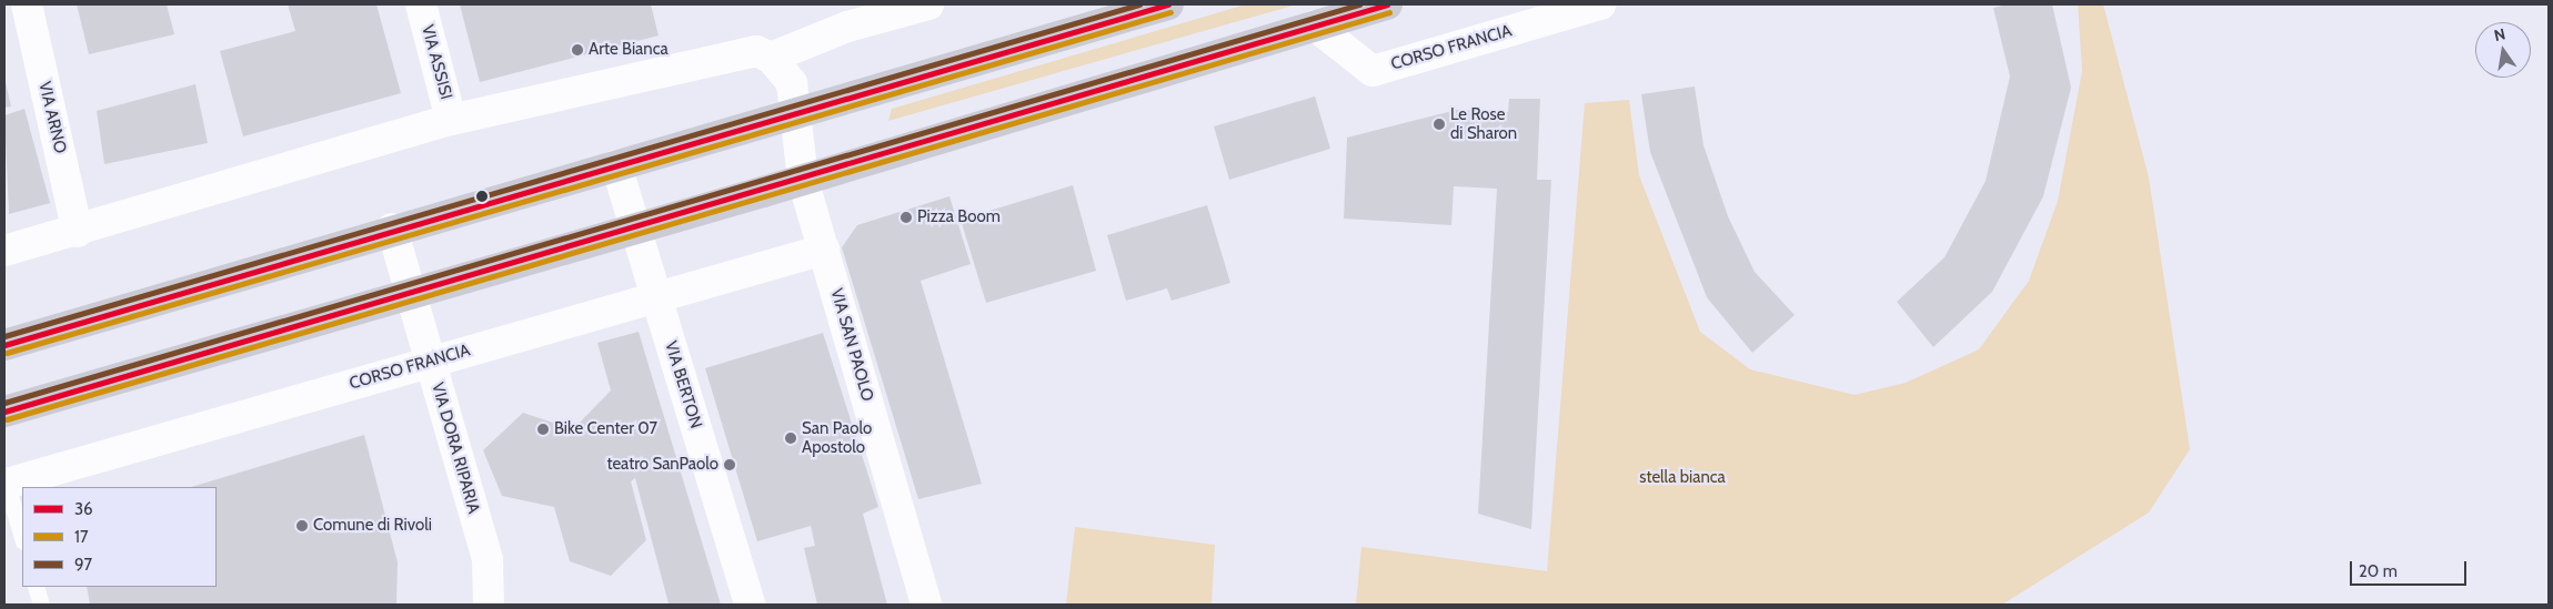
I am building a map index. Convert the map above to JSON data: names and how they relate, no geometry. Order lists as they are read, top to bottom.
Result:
{
  "streets": {
    "street": [
      "CORSO FRANCIA",
      "VIA ASSISI",
      "VIA ARNO",
      "VIA SAN PAOLO",
      "VIA BERTON",
      "VIA DORA RIPARIA"
    ]
  },
  "crossings": [
    ["CORSO FRANCIA", "VIA SAN PAOLO"],
    ["CORSO FRANCIA", "VIA BERTON"],
    ["CORSO FRANCIA", "VIA DORA RIPARIA"]
  ],
  "parks": ["stella bianca"],
  "places": [
    "Arte Bianca",
    "Le Rose di Sharon",
    "Pizza Boom",
    "Bike Center 07",
    "San Paolo Apostolo",
    "teatro SanPaolo",
    "Comune di Rivoli"
  ],
  "lines": ["transit line 36", "transit line 97", "transit line 17"],
  "legend": ["36", "17", "97"],
  "scale_bar": "20 m",
  "north": "top"
}
